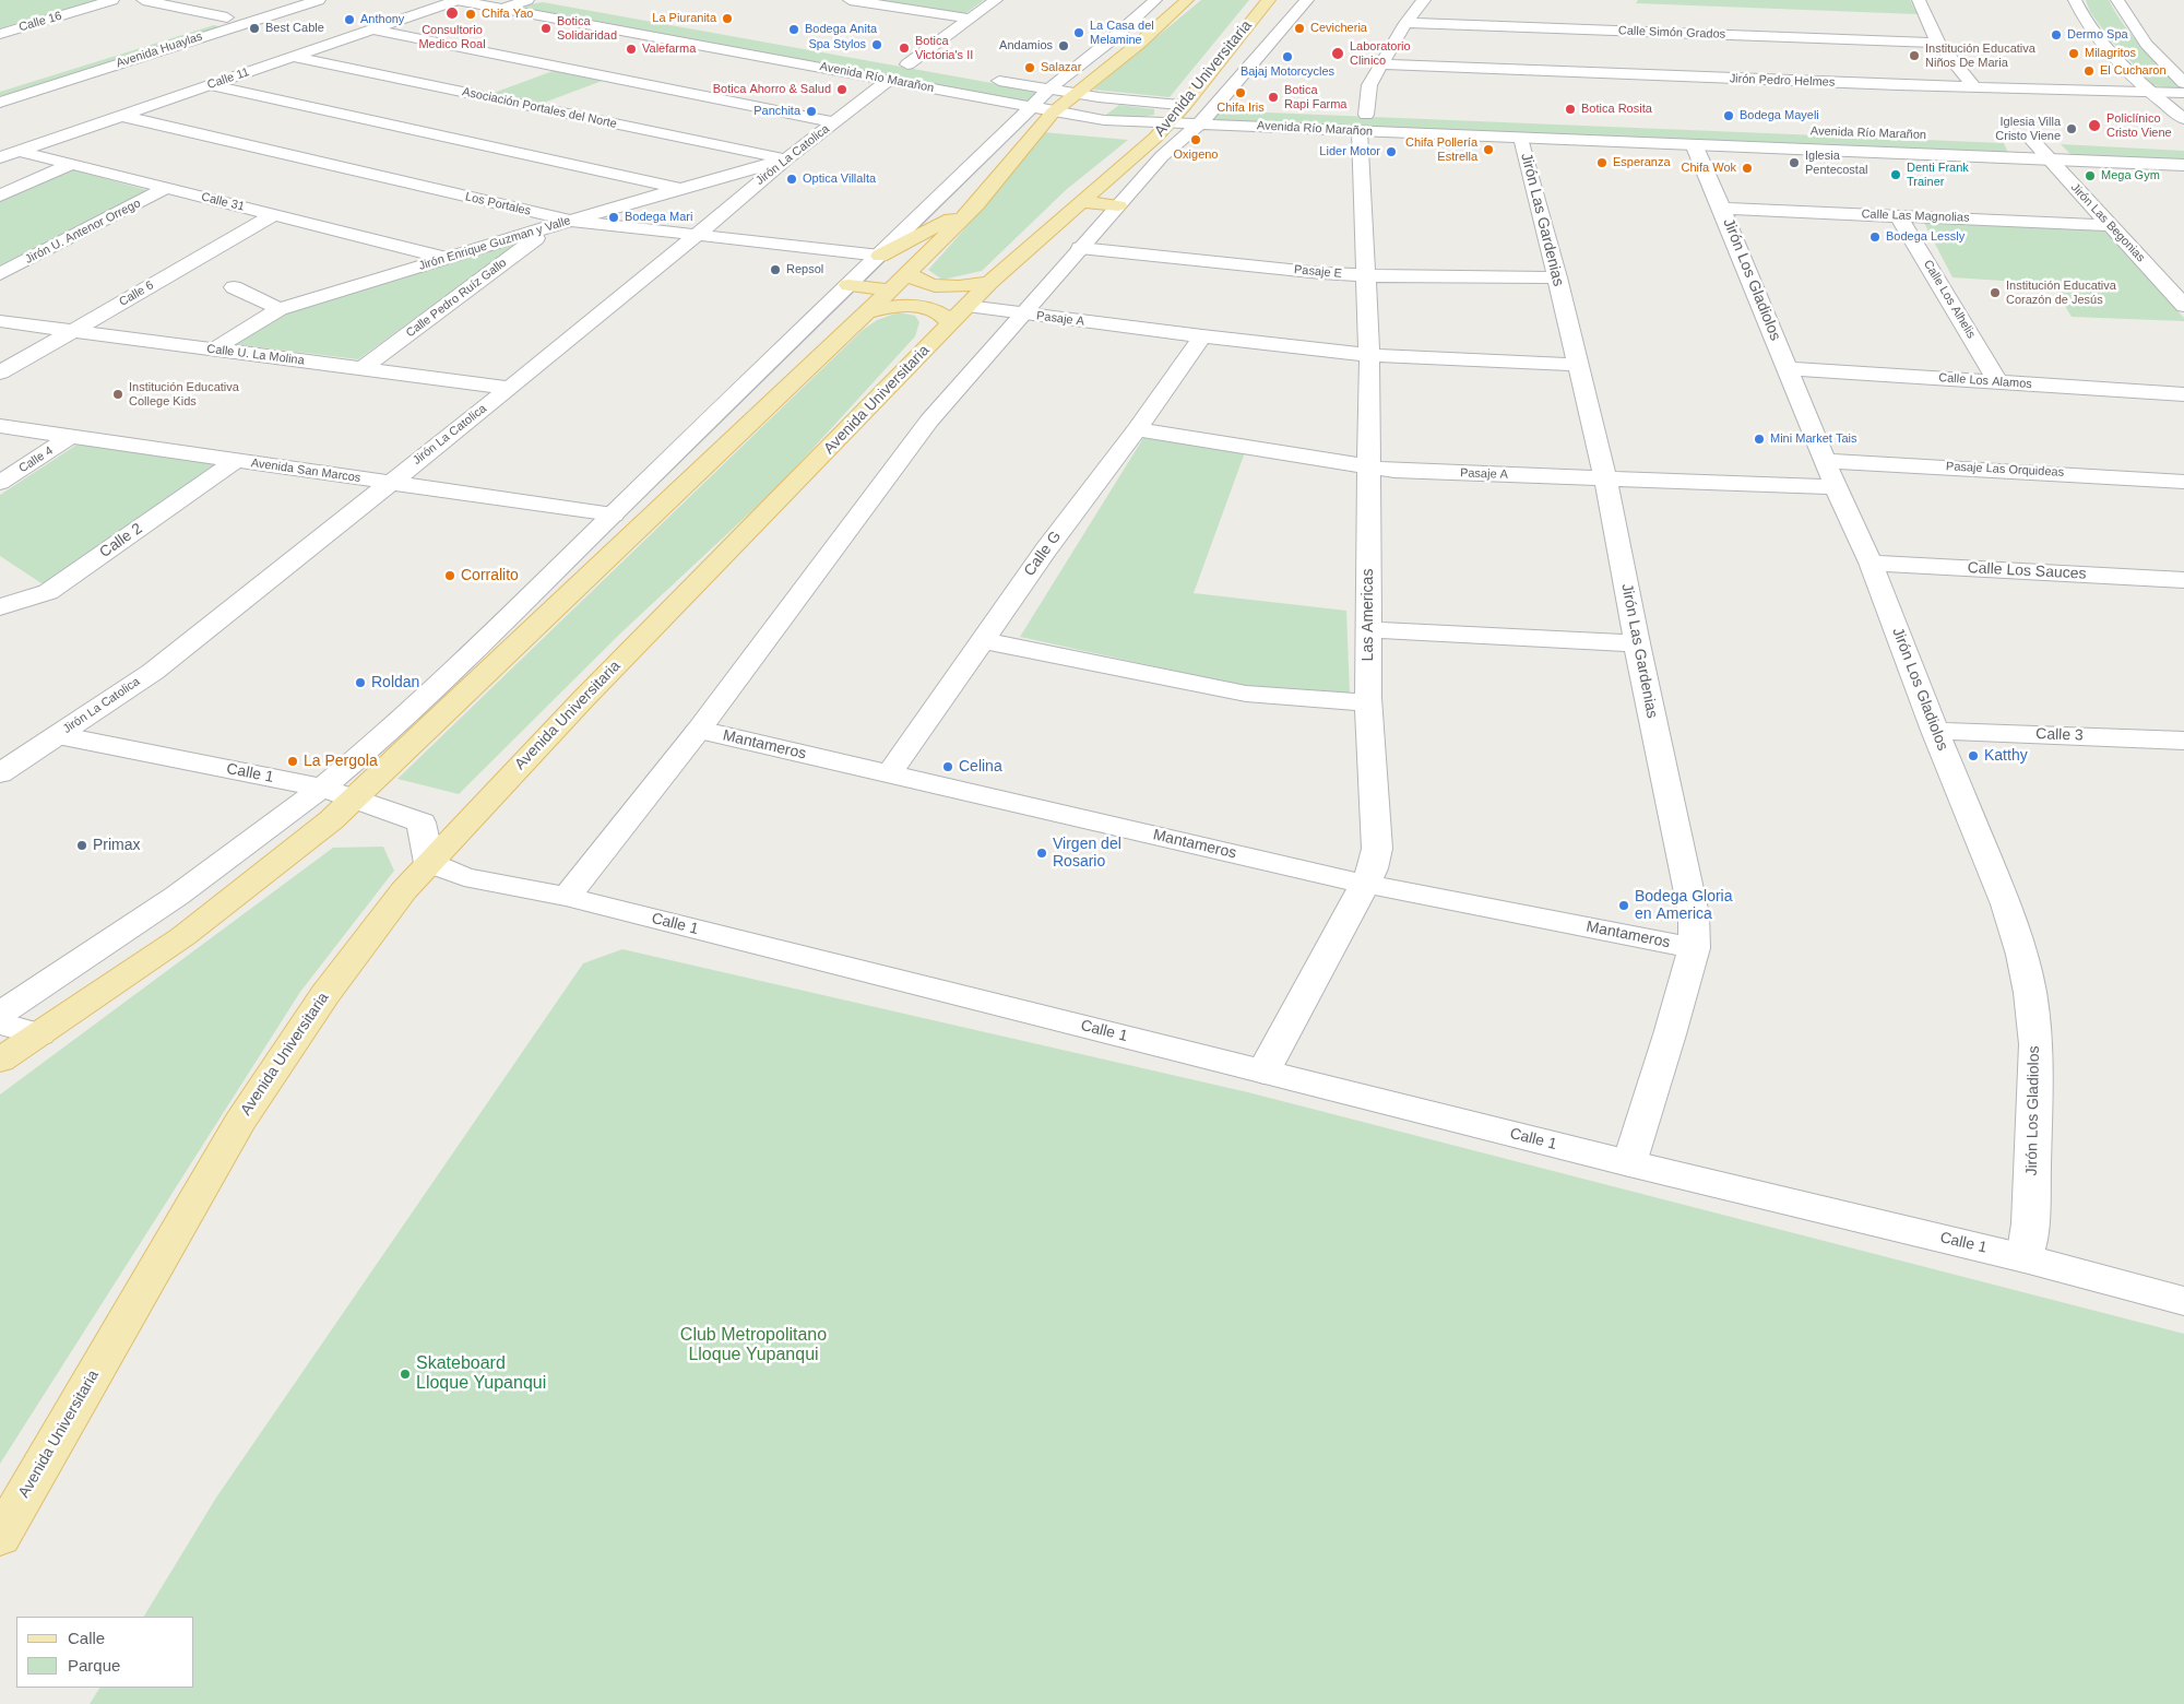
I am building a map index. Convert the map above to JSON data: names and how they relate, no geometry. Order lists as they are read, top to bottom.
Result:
{
  "streets": {
    "main road": ["Avenida Universitaria"],
    "street": [
      "Calle 16",
      "Calle Simón Grados",
      "Avenida Huaylas",
      "Avenida Río Marañon",
      "Calle 11",
      "Jirón Pedro Helmes",
      "Asociación Portales del Norte",
      "Jirón La Catolica",
      "Calle 31",
      "Los Portales",
      "Calle Las Magnolias",
      "Jirón Las Gardenias",
      "Jirón Las Begonias",
      "Jirón U. Antenor Orrego",
      "Jirón Enrique Guzman y Valle",
      "Pasaje E",
      "Jirón Los Gladiolos",
      "Calle 6",
      "Calle Pedro Ruíz Gallo",
      "Calle Los Alhelis",
      "Pasaje A",
      "Calle U. La Molina",
      "Calle Los Alamos",
      "Calle 4",
      "Pasaje Las Orquideas",
      "Avenida San Marcos",
      "Calle 2",
      "Calle G",
      "Calle Los Sauces",
      "Las Americas",
      "Calle 3",
      "Mantameros",
      "Calle 1"
    ]
  },
  "crossings": [
    ["Calle Simón Grados", "Las Americas"],
    ["Avenida Río Marañon", "Calle 11"],
    ["Avenida Río Marañon", "Avenida Universitaria"],
    ["Avenida Río Marañon", "Jirón La Catolica"],
    ["Avenida Río Marañon", "Jirón Las Gardenias"],
    ["Avenida Río Marañon", "Jirón Las Begonias"],
    ["Avenida Río Marañon", "Jirón Los Gladiolos"],
    ["Avenida Río Marañon", "Las Americas"],
    ["Calle 11", "Asociación Portales del Norte"],
    ["Calle 11", "Calle 31"],
    ["Calle 11", "Los Portales"],
    ["Avenida Universitaria", "Pasaje E"],
    ["Avenida Universitaria", "Pasaje A"],
    ["Avenida Universitaria", "Mantameros"],
    ["Avenida Universitaria", "Calle 1"],
    ["Jirón Pedro Helmes", "Las Americas"],
    ["Asociación Portales del Norte", "Jirón La Catolica"],
    ["Asociación Portales del Norte", "Jirón Enrique Guzman y Valle"],
    ["Jirón La Catolica", "Los Portales"],
    ["Jirón La Catolica", "Jirón Enrique Guzman y Valle"],
    ["Jirón La Catolica", "Calle U. La Molina"],
    ["Jirón La Catolica", "Avenida San Marcos"],
    ["Jirón La Catolica", "Calle 1"],
    ["Calle 31", "Jirón U. Antenor Orrego"],
    ["Calle 31", "Jirón Enrique Guzman y Valle"],
    ["Calle 31", "Calle 6"],
    ["Los Portales", "Jirón Enrique Guzman y Valle"],
    ["Calle Las Magnolias", "Jirón Las Begonias"],
    ["Calle Las Magnolias", "Jirón Los Gladiolos"],
    ["Calle Las Magnolias", "Calle Los Alhelis"],
    ["Jirón Las Gardenias", "Pasaje E"],
    ["Jirón Las Gardenias", "Pasaje A"],
    ["Jirón Las Gardenias", "Mantameros"],
    ["Jirón Las Gardenias", "Calle 1"],
    ["Jirón Enrique Guzman y Valle", "Calle Pedro Ruíz Gallo"],
    ["Jirón Enrique Guzman y Valle", "Calle U. La Molina"],
    ["Pasaje E", "Las Americas"],
    ["Jirón Los Gladiolos", "Pasaje A"],
    ["Jirón Los Gladiolos", "Calle Los Alamos"],
    ["Jirón Los Gladiolos", "Pasaje Las Orquideas"],
    ["Jirón Los Gladiolos", "Calle Los Sauces"],
    ["Jirón Los Gladiolos", "Calle 3"],
    ["Jirón Los Gladiolos", "Calle 1"],
    ["Calle 6", "Calle U. La Molina"],
    ["Calle Pedro Ruíz Gallo", "Calle U. La Molina"],
    ["Calle Los Alhelis", "Calle Los Alamos"],
    ["Pasaje A", "Calle G"],
    ["Pasaje A", "Las Americas"],
    ["Calle 4", "Avenida San Marcos"],
    ["Avenida San Marcos", "Calle 2"],
    ["Calle G", "Mantameros"],
    ["Las Americas", "Mantameros"],
    ["Las Americas", "Calle 1"]
  ],
  "parks": ["Club Metropolitano Lloque Yupanqui"],
  "places": [
    "Consultorio Medico Roal",
    "Chifa Yao",
    "La Piuranita",
    "Anthony",
    "Best Cable",
    "Botica Solidaridad",
    "Cevicheria",
    "Bodega Anita",
    "La Casa del Melamine",
    "Dermo Spa",
    "Spa Stylos",
    "Andamios",
    "Botica Victoria's II",
    "Valefarma",
    "Laboratorio Clinico",
    "Milagritos",
    "Institución Educativa Niños De Maria",
    "Bajaj Motorcycles",
    "Salazar",
    "El Cucharon",
    "Botica Ahorro & Salud",
    "Chifa Iris",
    "Botica Rapi Farma",
    "Botica Rosita",
    "Panchita",
    "Bodega Mayeli",
    "Policlínico Cristo Viene",
    "Iglesia Villa Cristo Viene",
    "Oxigeno",
    "Chifa Pollería Estrella",
    "Lider Motor",
    "Esperanza",
    "Iglesia Pentecostal",
    "Chifa Wok",
    "Denti Frank Trainer",
    "Mega Gym",
    "Optica Villalta",
    "Bodega Mari",
    "Bodega Lessly",
    "Repsol",
    "Institución Educativa Corazón de Jesús",
    "Institución Educativa College Kids",
    "Mini Market Tais",
    "Corralito",
    "Roldan",
    "Katthy",
    "La Pergola",
    "Celina",
    "Primax",
    "Virgen del Rosario",
    "Bodega Gloria en America",
    "Skateboard Lloque Yupanqui"
  ],
  "legend": ["Calle", "Parque"]
}
